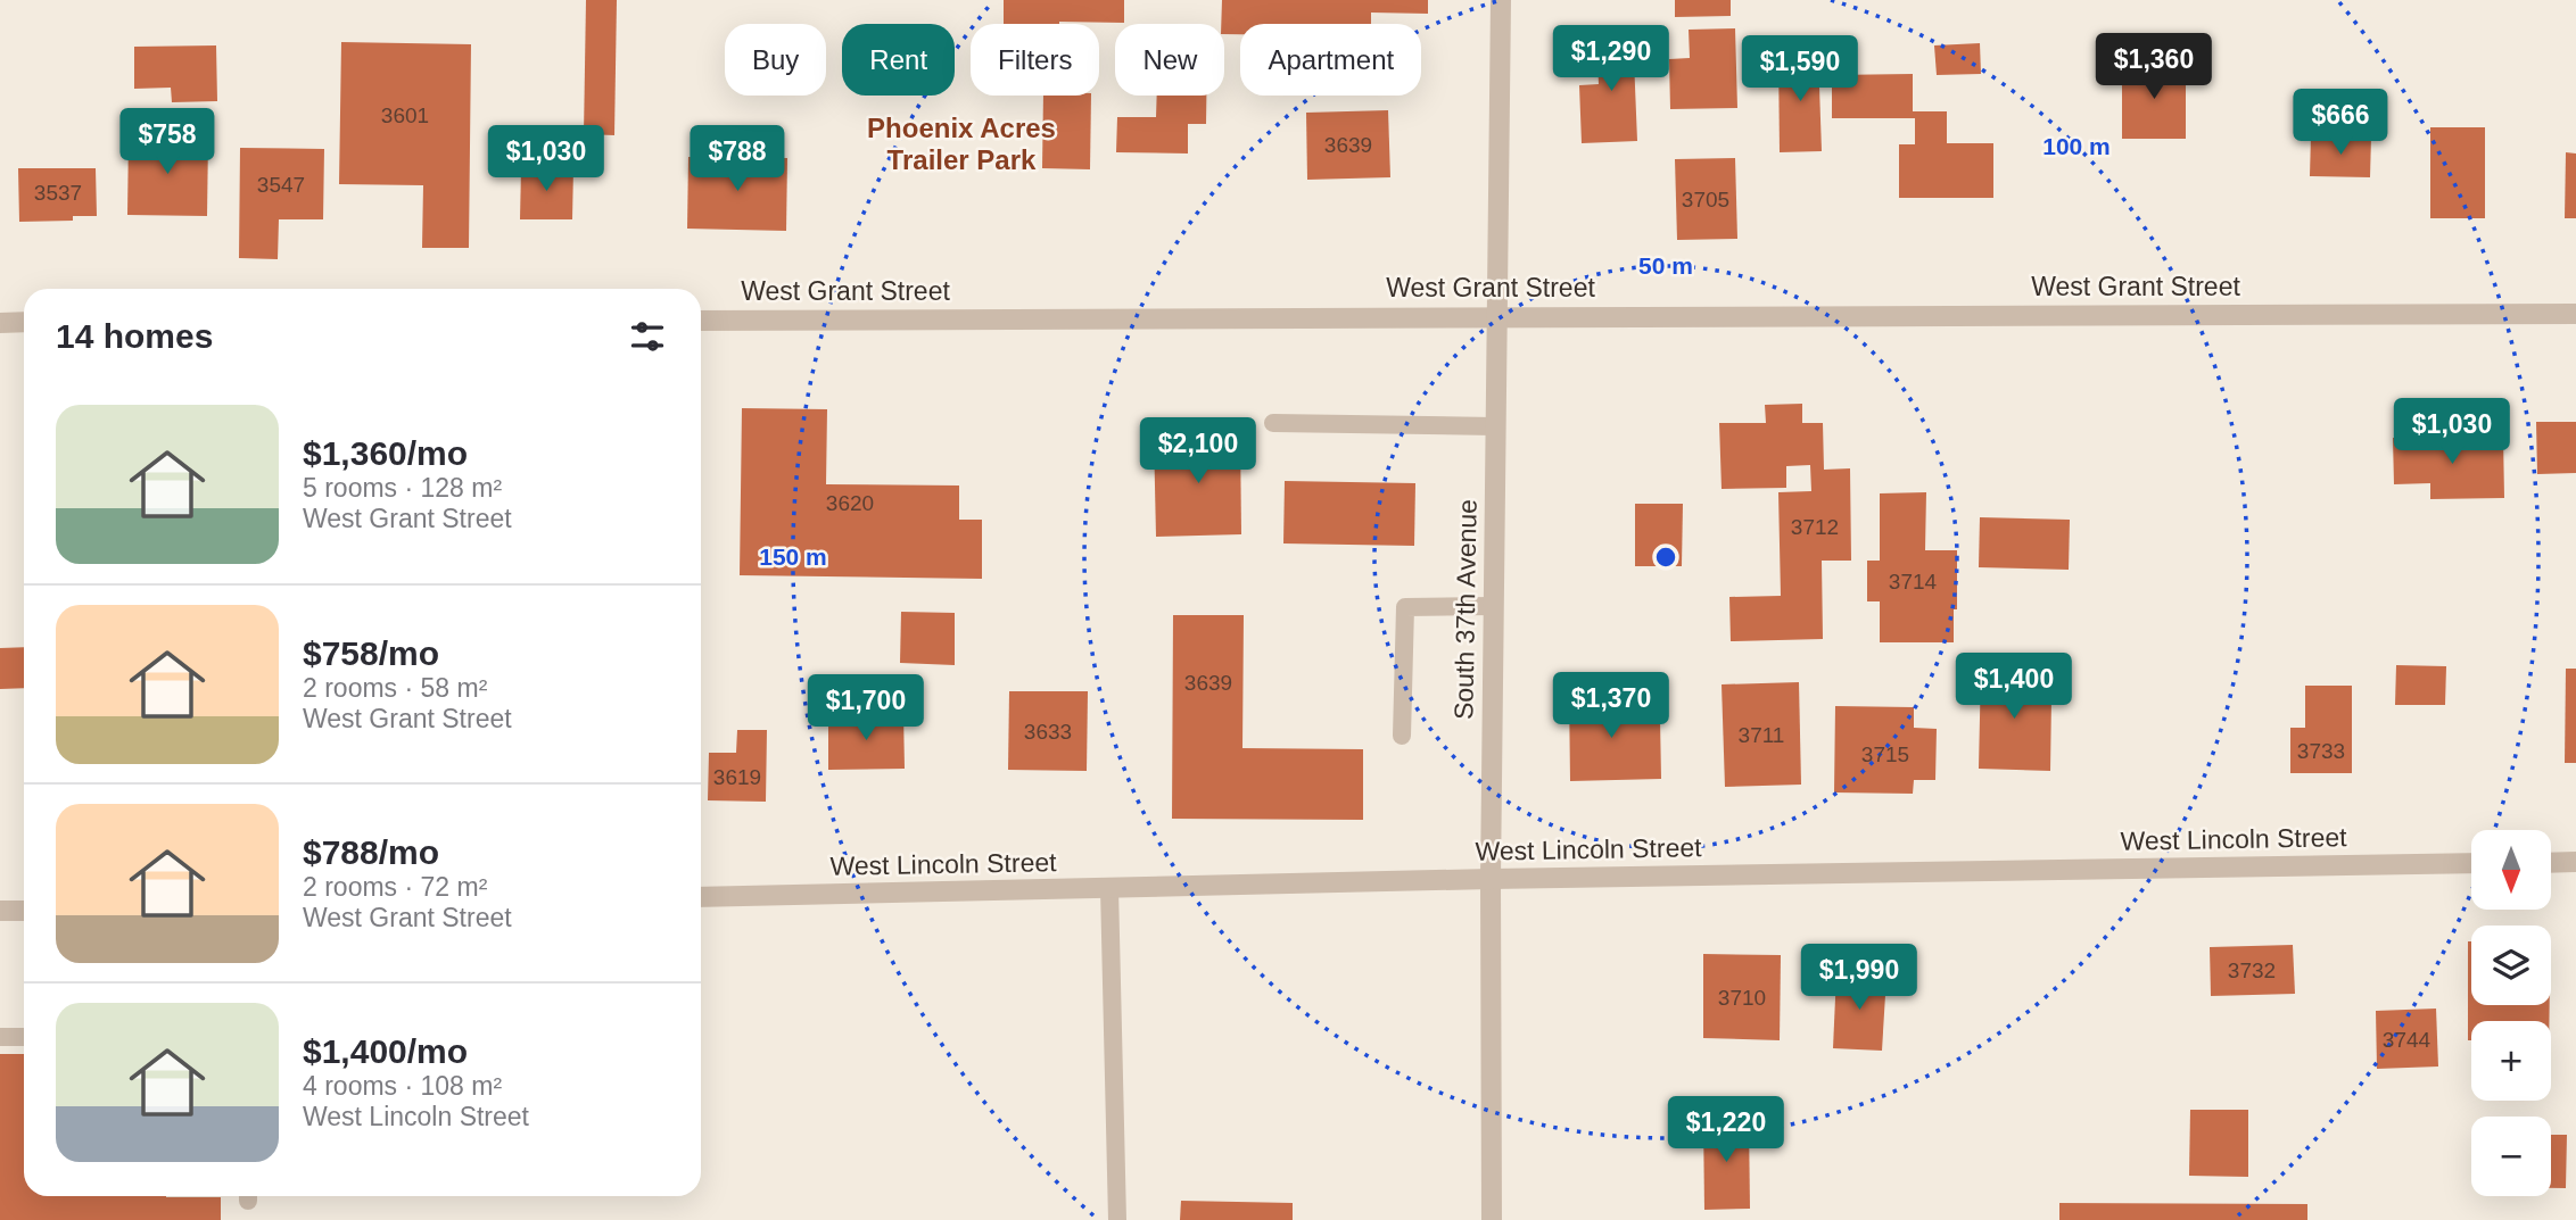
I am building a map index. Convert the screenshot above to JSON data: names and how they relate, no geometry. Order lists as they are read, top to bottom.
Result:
{
  "streets": {
    "street": ["West Grant Street", "South 37th Avenue", "West Lincoln Street"]
  },
  "crossings": [
    ["West Grant Street", "South 37th Avenue"],
    ["South 37th Avenue", "West Lincoln Street"]
  ],
  "districts": ["Phoenix Acres Trailer Park"],
  "house_numbers": [
    "3601",
    "3639",
    "3547",
    "3537",
    "3705",
    "3620",
    "3712",
    "3714",
    "3639",
    "3633",
    "3711",
    "3733",
    "3715",
    "3619",
    "3732",
    "3710",
    "3744"
  ],
  "north": "bottom",
  "page": {
    "chip": [
      "Buy",
      "Rent",
      "Filters",
      "New",
      "Apartment"
    ],
    "price": [
      "$1,290",
      "$1,360",
      "$1,590",
      "$666",
      "$758",
      "$1,030",
      "$788",
      "$1,030",
      "$2,100",
      "$1,400",
      "$1,370",
      "$1,700",
      "$1,990",
      "$1,220"
    ],
    "heading": "14 homes",
    "list": [
      {
        "name": "$1,360/mo",
        "note": "5 rooms · 128 m² · West Grant Street"
      },
      {
        "name": "$758/mo",
        "note": "2 rooms · 58 m² · West Grant Street"
      },
      {
        "name": "$788/mo",
        "note": "2 rooms · 72 m² · West Grant Street"
      },
      {
        "name": "$1,400/mo",
        "note": "4 rooms · 108 m² · West Lincoln Street"
      }
    ],
    "map_buttons": ["+", "−"]
  },
  "rings": ["100 m", "50 m", "150 m"]
}
